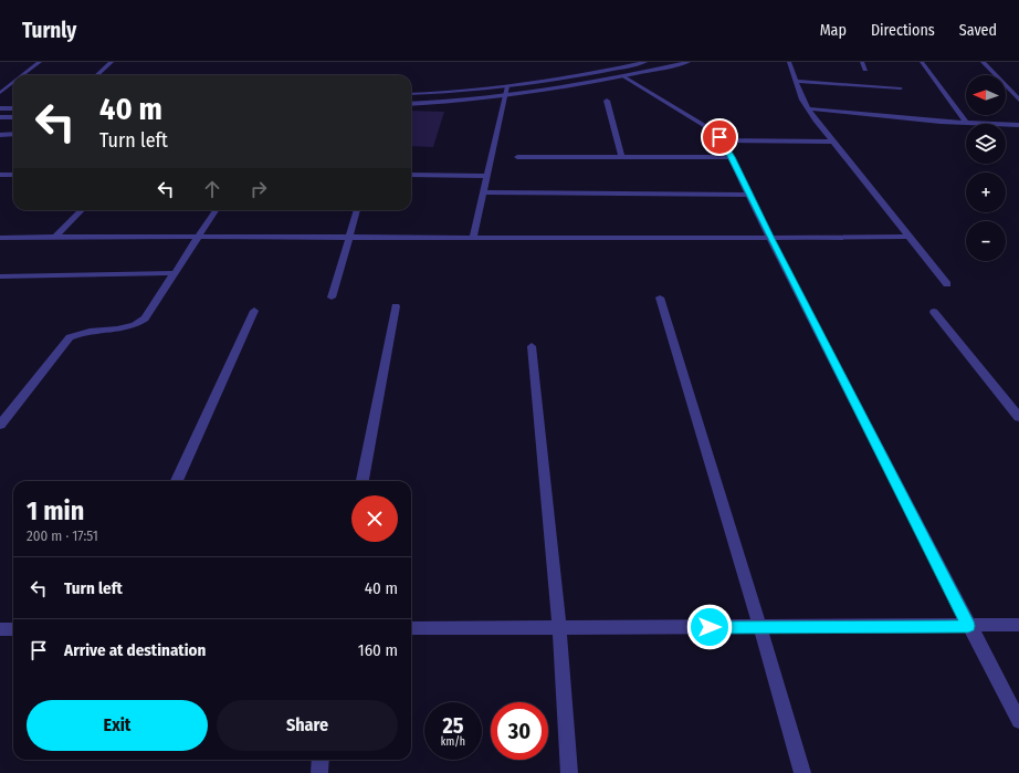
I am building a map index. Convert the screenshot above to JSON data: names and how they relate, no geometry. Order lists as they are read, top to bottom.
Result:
{
  "north": "left",
  "page": {
    "header": "Turnly",
    "nav": ["Map", "Directions", "Saved"],
    "map_buttons": ["+", "−"],
    "turn": ["40 m", "Turn left"],
    "heading": ["1 min", "200 m · 17:51"],
    "list": [
      {
        "name": "Turn left",
        "value": "40 m"
      },
      {
        "name": "Arrive at destination",
        "value": "160 m"
      }
    ],
    "buttons": ["Exit", "Share"],
    "speed": "25 km/h",
    "limit": "30"
  }
}
